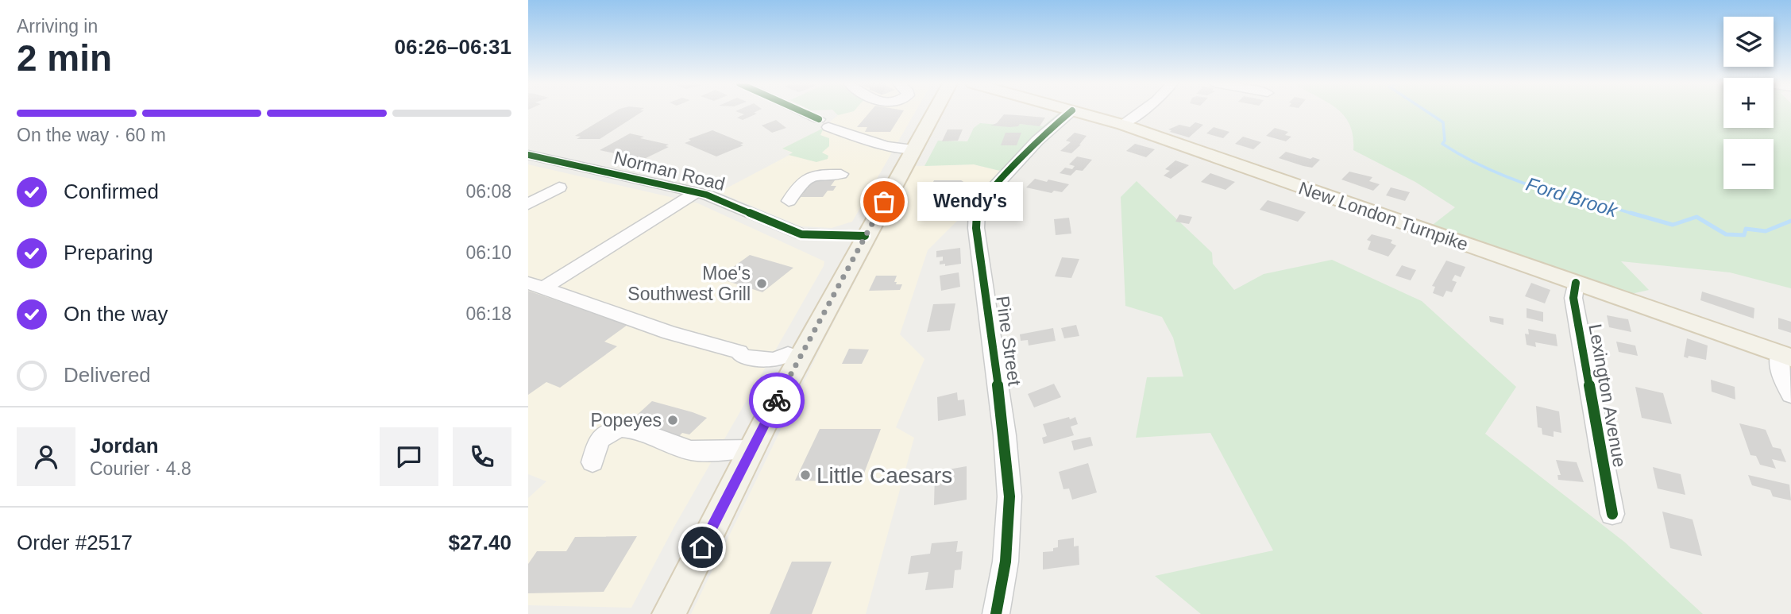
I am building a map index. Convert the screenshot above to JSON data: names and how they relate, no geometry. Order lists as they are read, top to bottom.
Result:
{
  "streets": {
    "main road": ["New London Turnpike"],
    "street": ["Norman Road", "Pine Street", "Lexington Avenue"]
  },
  "crossings": [
    ["New London Turnpike", "Lexington Avenue"]
  ],
  "water": ["Ford Brook"],
  "places": [
    "Wendy's",
    "Moe's Southwest Grill",
    "Popeyes",
    "Little Caesars"
  ],
  "page": {
    "heading": ["2 min", "Arriving in", "06:26–06:31"],
    "panel": [
      "Jordan",
      "Courier · 4.8",
      "Order #2517",
      "$27.40"
    ],
    "map_buttons": ["+", "−"],
    "bar": "On the way · 60 m",
    "list": [
      ["Confirmed", "06:08"],
      ["Preparing", "06:10"],
      ["On the way", "06:18"],
      "Delivered"
    ],
    "bubble": "Wendy's"
  }
}
